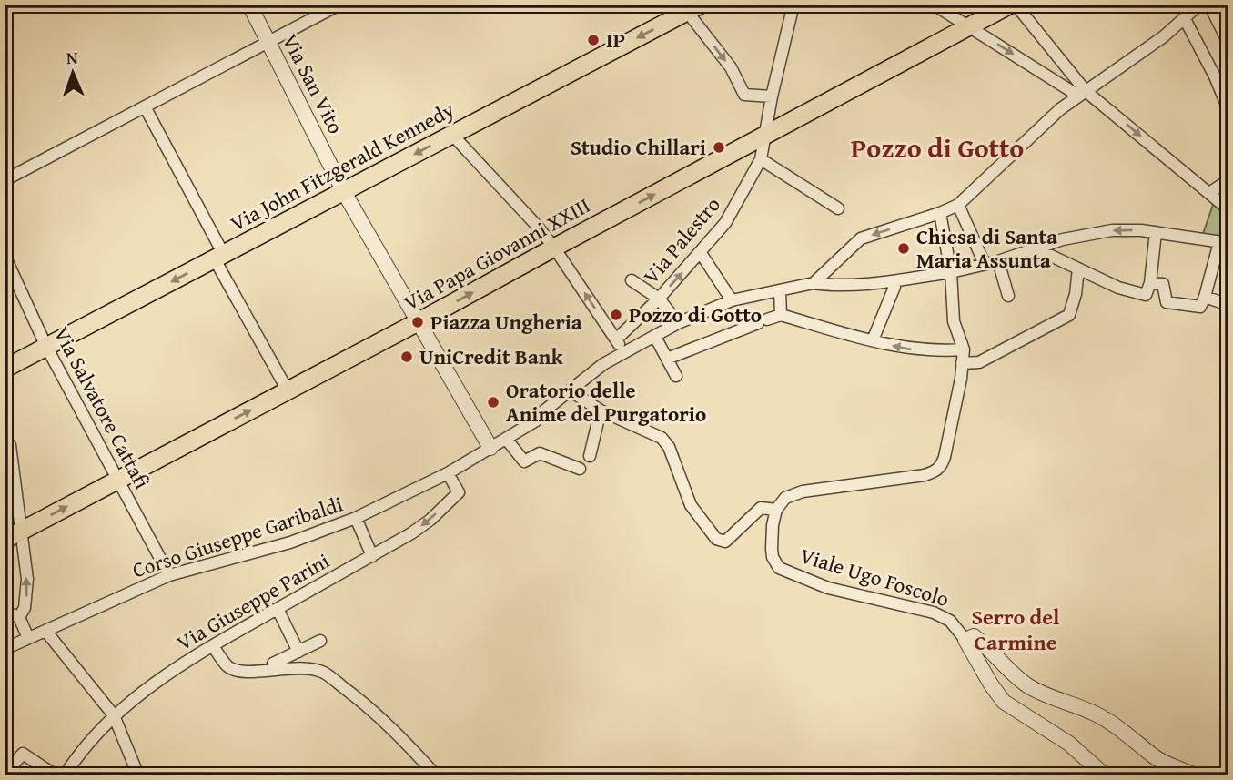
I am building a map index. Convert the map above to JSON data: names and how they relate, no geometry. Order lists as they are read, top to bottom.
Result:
{
  "streets": {
    "main road": ["Via John Fitzgerald Kennedy", "Via Papa Giovanni XXIII"],
    "street": [
      "Via San Vito",
      "Via Palestro",
      "Via Salvatore Cattafi",
      "Corso Giuseppe Garibaldi",
      "Viale Ugo Foscolo",
      "Via Giuseppe Parini"
    ]
  },
  "crossings": [
    ["Via San Vito", "Via John Fitzgerald Kennedy"],
    ["Via San Vito", "Via Papa Giovanni XXIII"],
    ["Via San Vito", "Corso Giuseppe Garibaldi"],
    ["Via John Fitzgerald Kennedy", "Via Salvatore Cattafi"],
    ["Via Palestro", "Via Papa Giovanni XXIII"],
    ["Via Papa Giovanni XXIII", "Via Salvatore Cattafi"],
    ["Via Salvatore Cattafi", "Corso Giuseppe Garibaldi"],
    ["Corso Giuseppe Garibaldi", "Via Giuseppe Parini"]
  ],
  "one_way": ["Via John Fitzgerald Kennedy", "Via Papa Giovanni XXIII"],
  "districts": ["Pozzo di Gotto", "Serro del Carmine"],
  "places": [
    "IP",
    "Studio Chillari",
    "Chiesa di Santa Maria Assunta",
    "Pozzo di Gotto",
    "Piazza Ungheria",
    "UniCredit Bank",
    "Oratorio delle Anime del Purgatorio"
  ],
  "north": "top"
}
